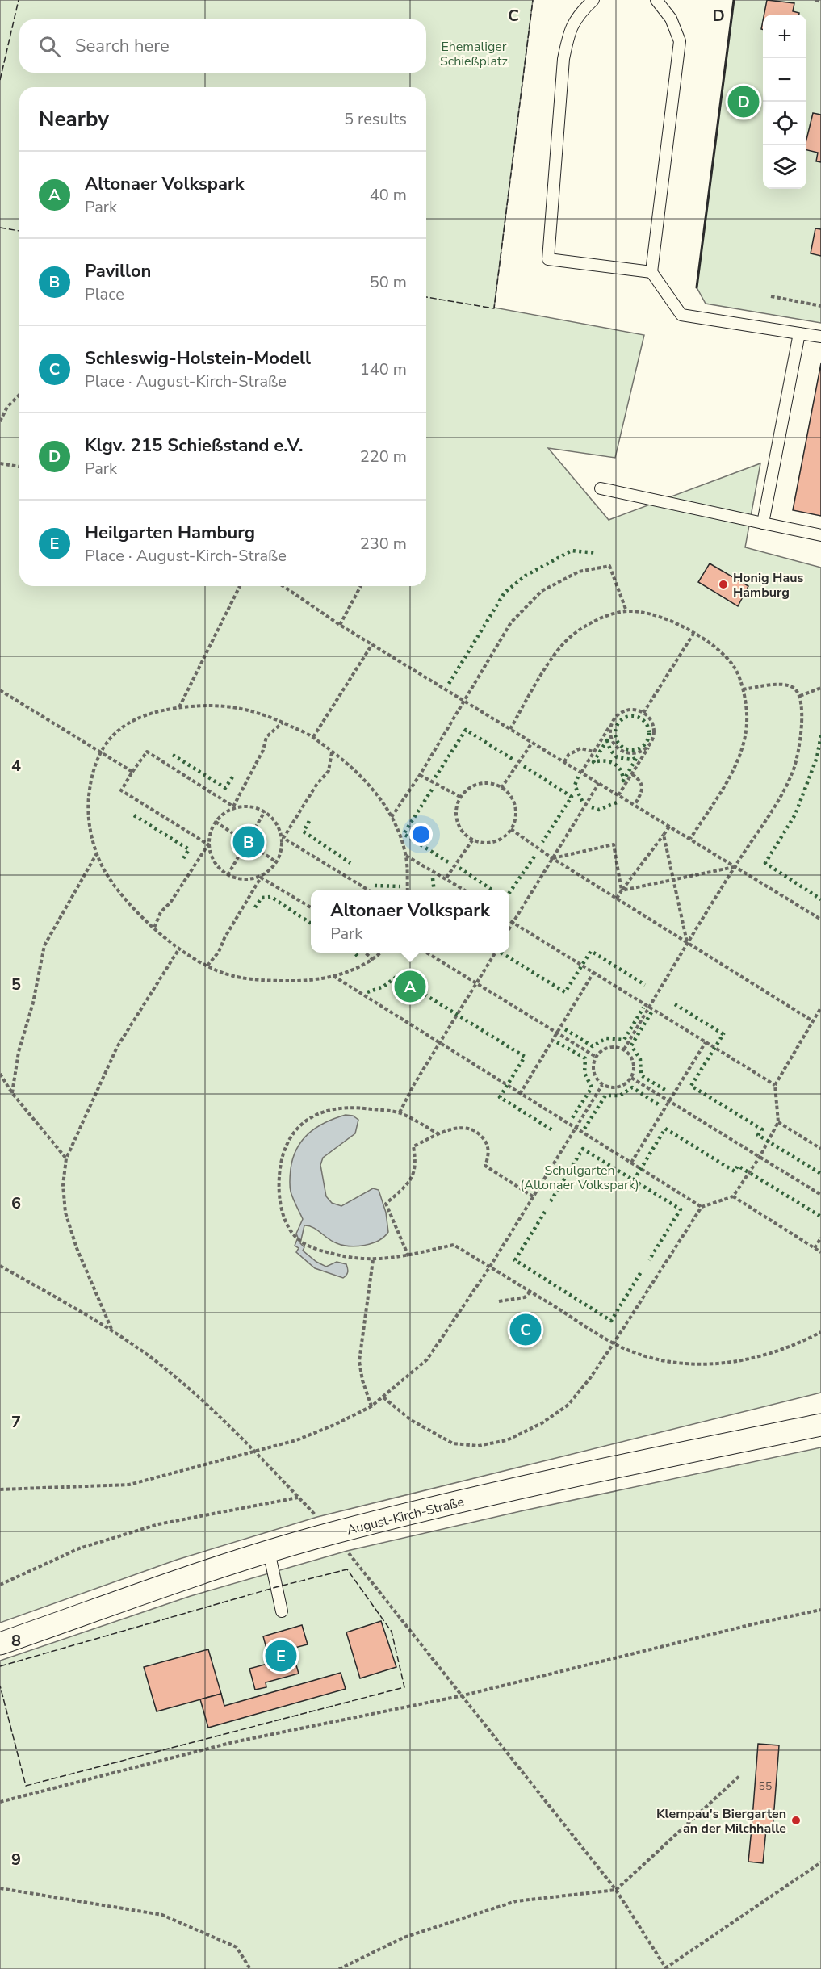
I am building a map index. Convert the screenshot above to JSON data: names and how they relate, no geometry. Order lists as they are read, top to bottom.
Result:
{
  "streets": {
    "street": ["August-Kirch-Straße"]
  },
  "parks": ["Ehemaliger Schießplatz", "Schulgarten (Altonaer Volkspark)"],
  "places": ["Honig Haus Hamburg", "Klempau's Biergarten an der Milchhalle"],
  "house_numbers": ["55"],
  "page": {
    "map_buttons": ["+", "−"],
    "search": "Search here",
    "pins": [
      "D",
      "B",
      "A",
      "C",
      "E"
    ],
    "heading": ["Nearby", "5 results"],
    "list": [
      {
        "mark": "A",
        "name": "Altonaer Volkspark",
        "note": "Park",
        "value": "40 m"
      },
      {
        "mark": "B",
        "name": "Pavillon",
        "note": "Place",
        "value": "50 m"
      },
      {
        "mark": "C",
        "name": "Schleswig-Holstein-Modell",
        "note": "Place · August-Kirch-Straße",
        "value": "140 m"
      },
      {
        "mark": "D",
        "name": "Klgv. 215 Schießstand e.V.",
        "note": "Park",
        "value": "220 m"
      },
      {
        "mark": "E",
        "name": "Heilgarten Hamburg",
        "note": "Place · August-Kirch-Straße",
        "value": "230 m"
      }
    ],
    "popup": ["Altonaer Volkspark", "Park"]
  },
  "grid": {
    "columns": ["C", "D"],
    "rows": [
      "4",
      "5",
      "6",
      "7",
      "8",
      "9"
    ]
  }
}
